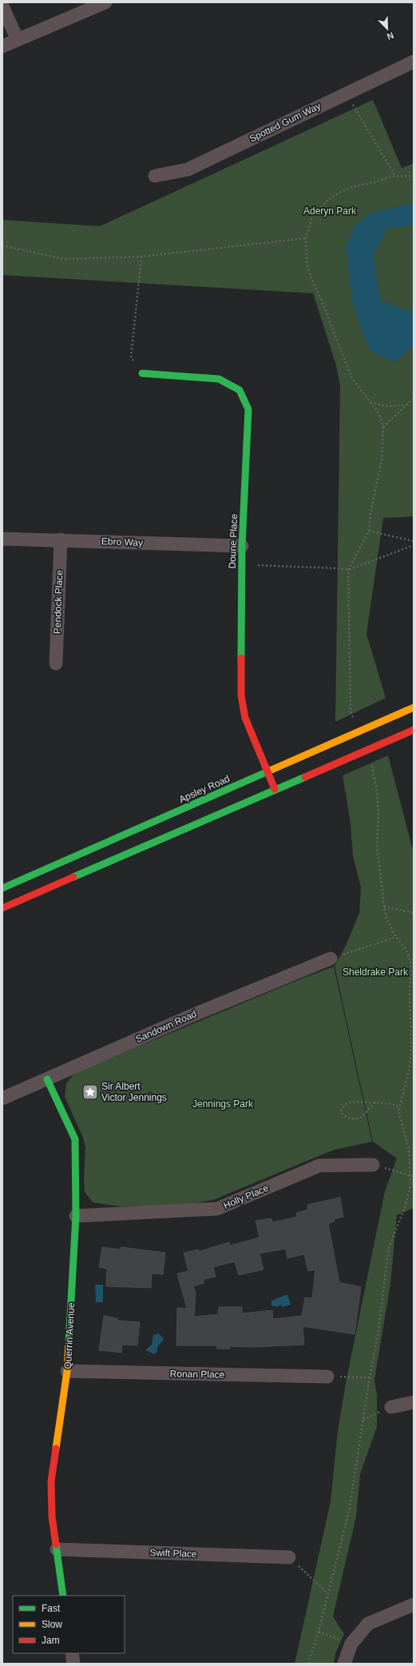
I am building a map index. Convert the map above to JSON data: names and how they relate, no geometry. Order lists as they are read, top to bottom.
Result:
{
  "streets": {
    "street": [
      "Spotted Gum Way",
      "Doune Place",
      "Ebro Way",
      "Pendock Place",
      "Apsley Road",
      "Sandown Road",
      "Holly Place",
      "Querrin Avenue",
      "Ronan Place",
      "Swift Place"
    ]
  },
  "crossings": [
    ["Doune Place", "Ebro Way"],
    ["Doune Place", "Apsley Road"],
    ["Ebro Way", "Pendock Place"],
    ["Sandown Road", "Querrin Avenue"],
    ["Holly Place", "Querrin Avenue"],
    ["Querrin Avenue", "Ronan Place"],
    ["Querrin Avenue", "Swift Place"]
  ],
  "parks": ["Aderyn Park", "Sheldrake Park", "Jennings Park"],
  "places": {
    "place": ["Sir Albert Victor Jennings"]
  },
  "legend": ["Fast", "Slow", "Jam"],
  "north": "bottom right"
}
